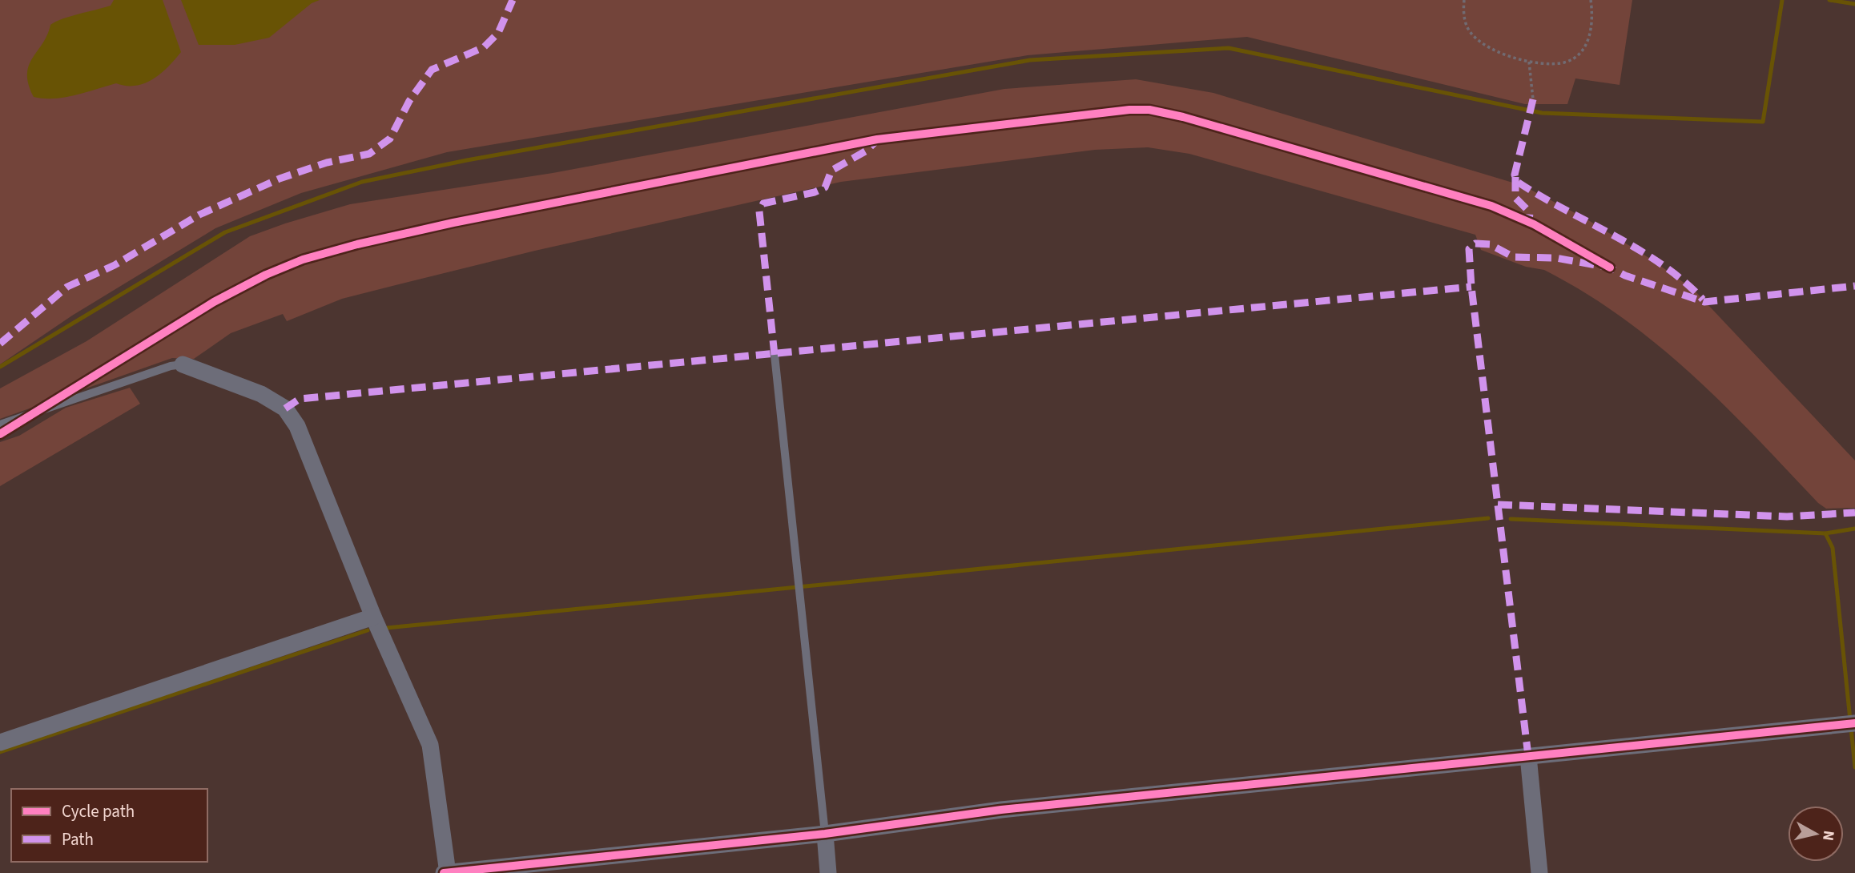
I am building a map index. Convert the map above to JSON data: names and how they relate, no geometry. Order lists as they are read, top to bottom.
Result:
{
  "legend": ["Cycle path", "Path"],
  "north": "right"
}
